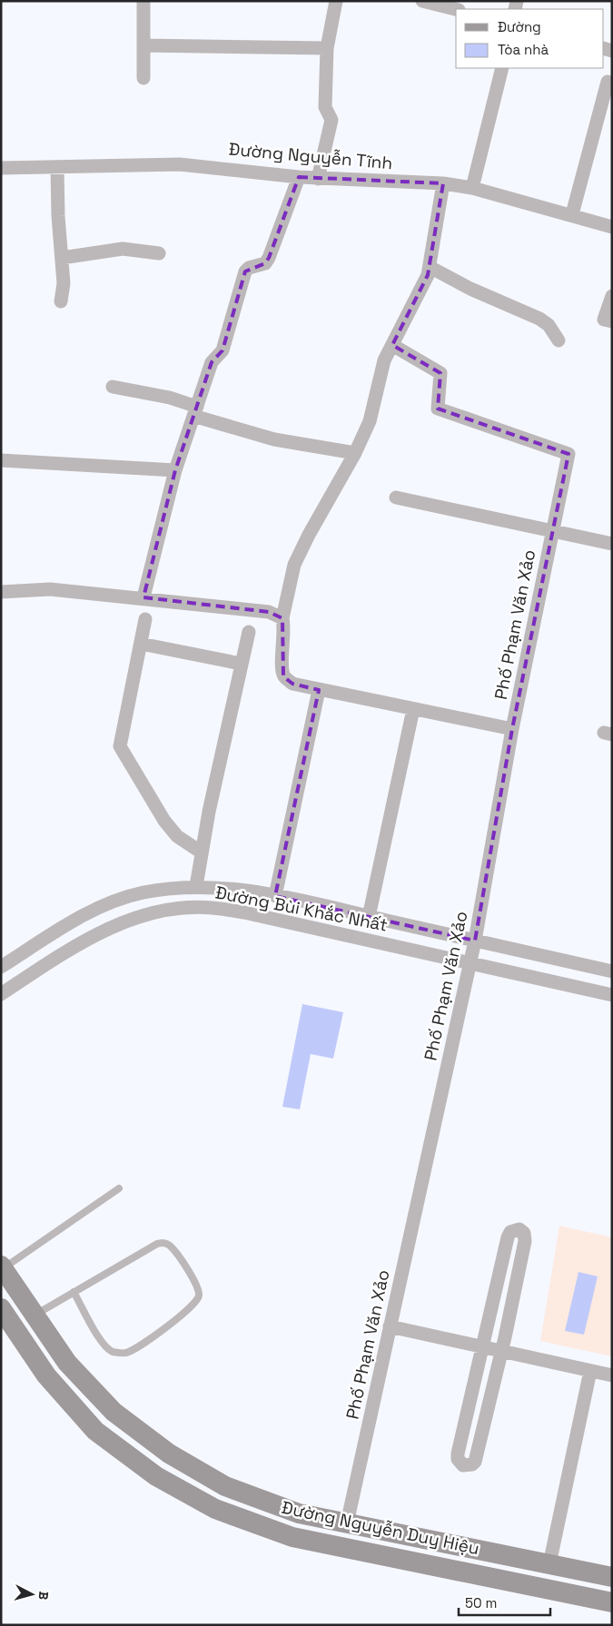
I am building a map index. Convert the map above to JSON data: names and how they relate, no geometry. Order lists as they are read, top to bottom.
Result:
{
  "streets": {
    "street": [
      "Đường Nguyễn Tĩnh",
      "Phố Phạm Văn Xảo",
      "Đường Bùi Khắc Nhất",
      "Đường Nguyễn Duy Hiệu"
    ]
  },
  "crossings": [
    ["Phố Phạm Văn Xảo", "Đường Bùi Khắc Nhất"],
    ["Phố Phạm Văn Xảo", "Đường Nguyễn Duy Hiệu"]
  ],
  "legend": ["Đường", "Tòa nhà"],
  "scale_bar": "50 m",
  "north": "right"
}
